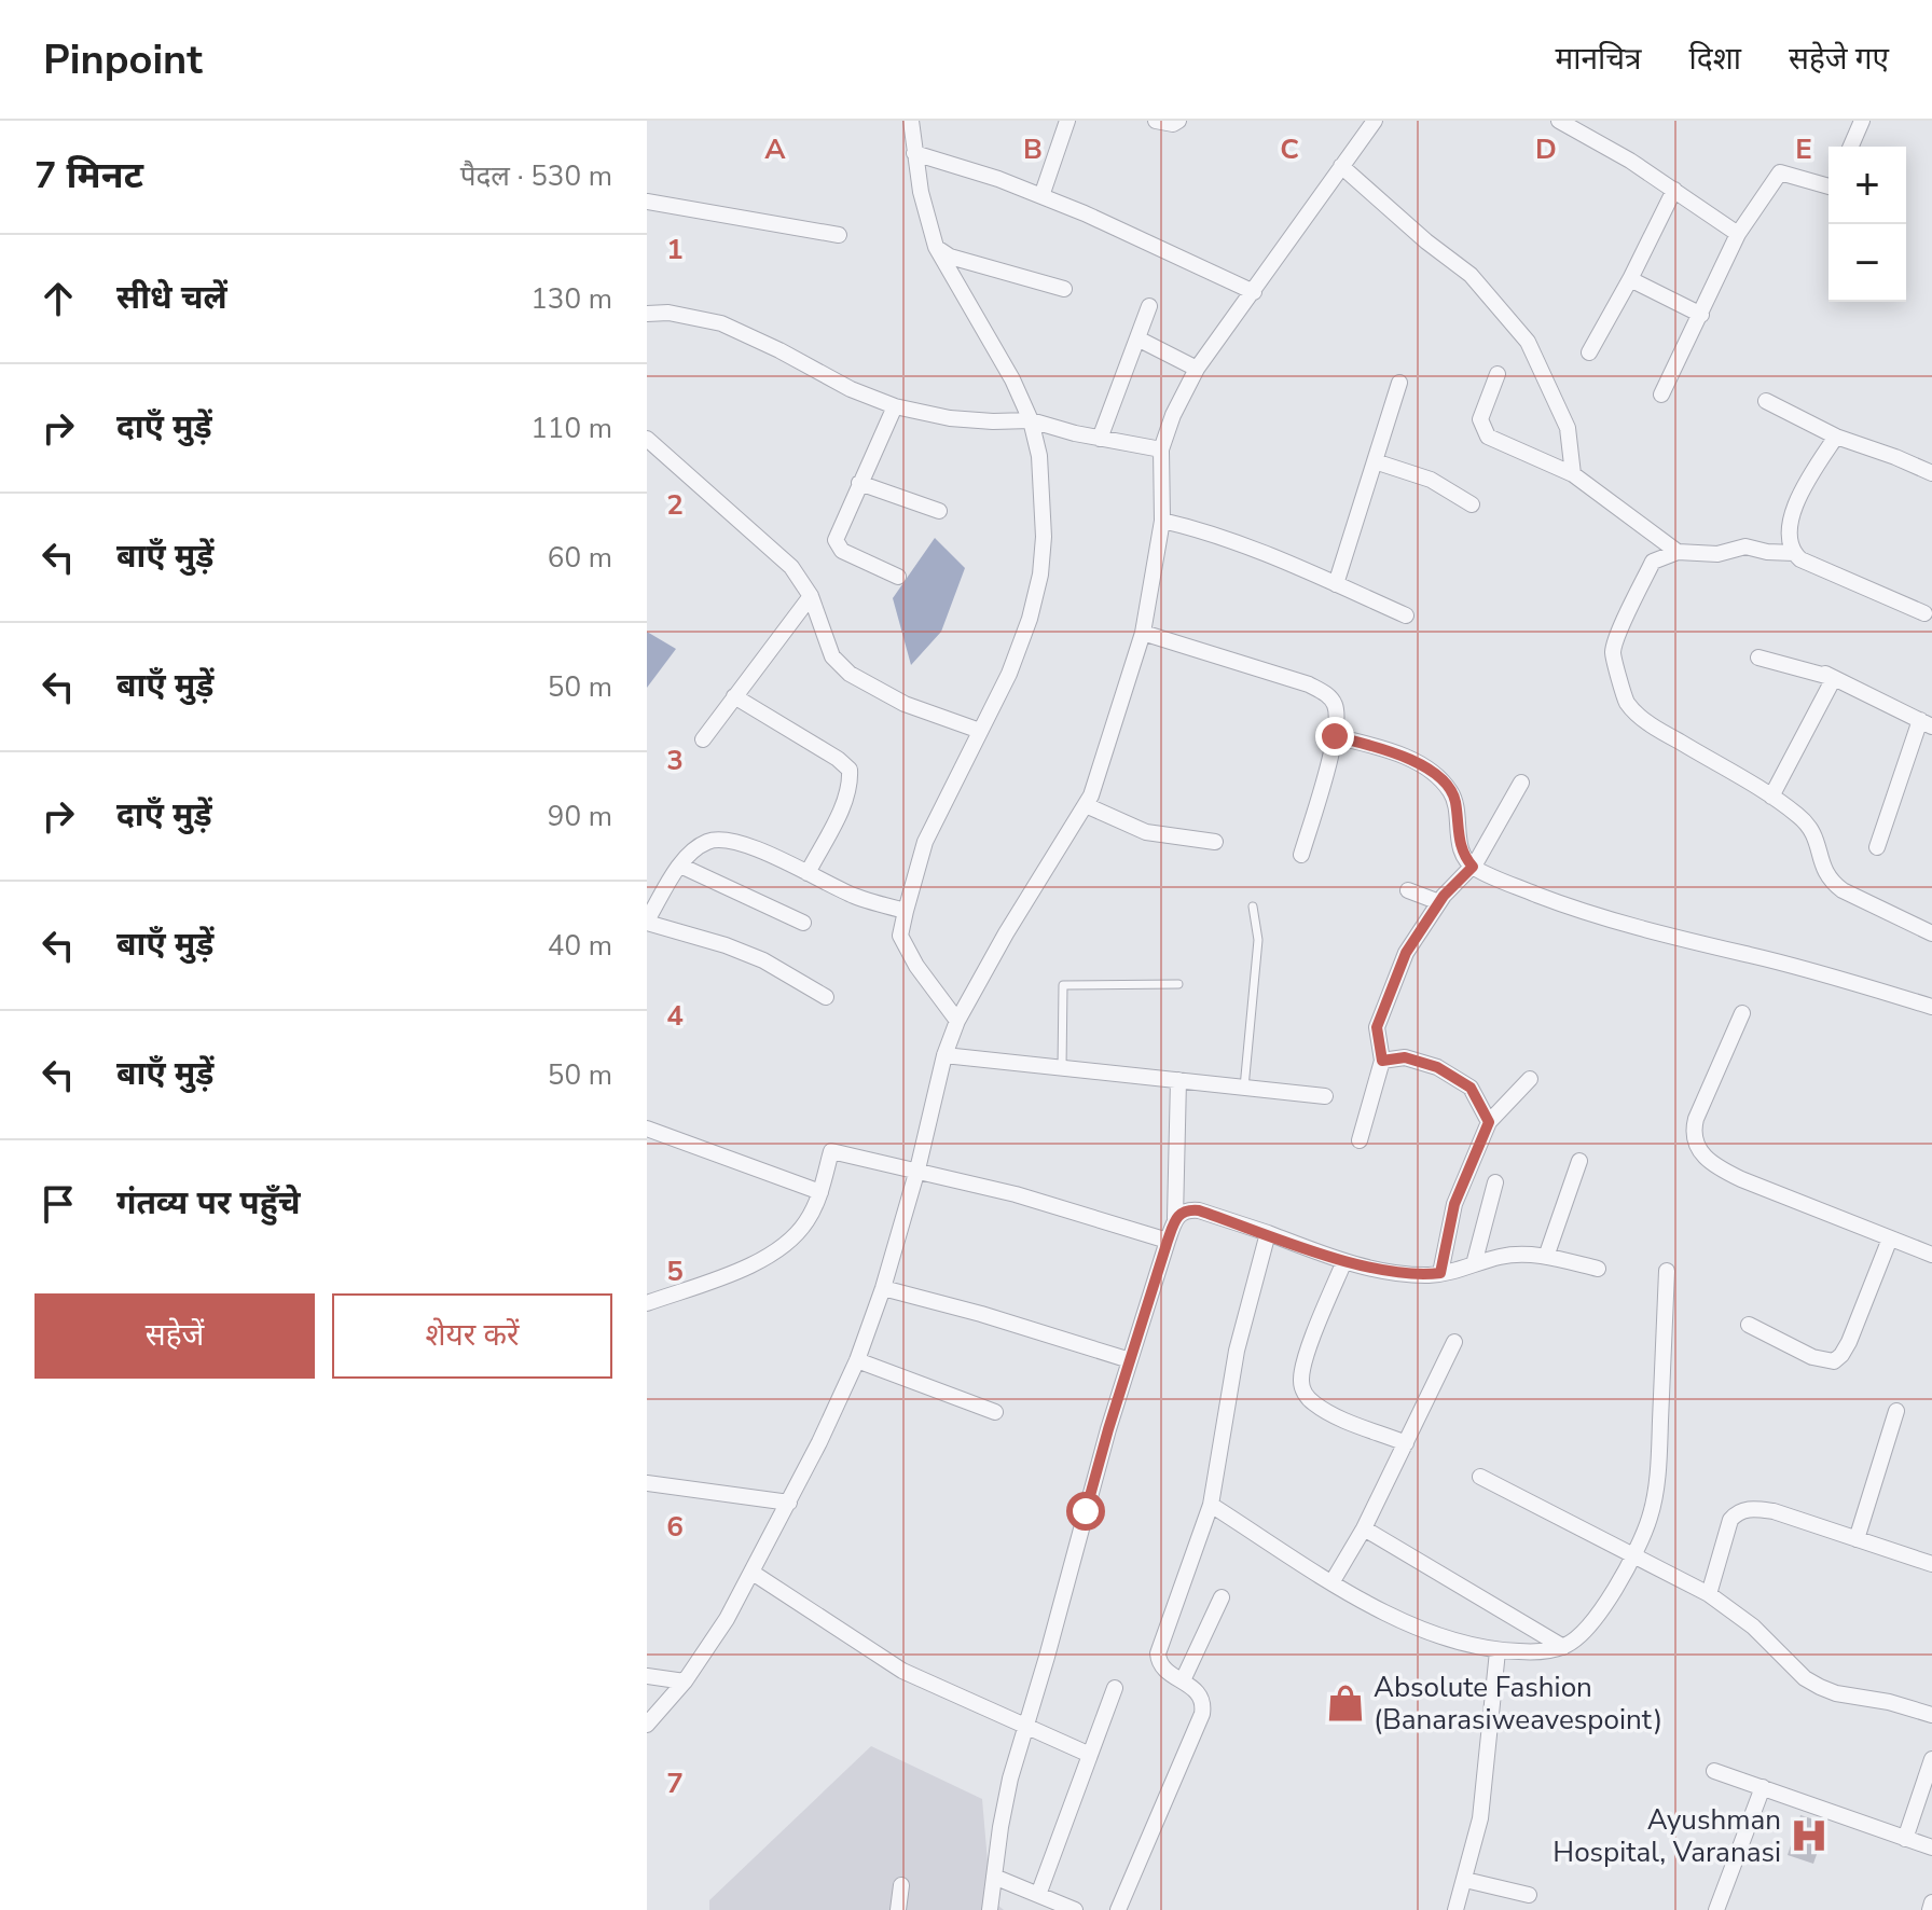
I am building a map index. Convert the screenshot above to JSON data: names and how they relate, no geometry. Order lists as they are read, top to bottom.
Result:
{
  "places": {
    "shop": ["Absolute Fashion (Banarasiweavespoint)"],
    "hospital": ["Ayushman Hospital, Varanasi"]
  },
  "page": {
    "header": "Pinpoint",
    "nav": ["मानचित्र", "दिशा", "सहेजे गए"],
    "heading": ["7 मिनट", "पैदल · 530 m"],
    "map_buttons": ["+", "−"],
    "list": [
      ["सीधे चलें", "130 m"],
      ["दाएँ मुड़ें", "110 m"],
      ["बाएँ मुड़ें", "60 m"],
      ["बाएँ मुड़ें", "50 m"],
      ["दाएँ मुड़ें", "90 m"],
      ["बाएँ मुड़ें", "40 m"],
      ["बाएँ मुड़ें", "50 m"],
      "गंतव्य पर पहुँचे"
    ],
    "buttons": ["सहेजें", "शेयर करें"]
  },
  "grid": {
    "columns": [
      "A",
      "B",
      "C",
      "D",
      "E"
    ],
    "rows": [
      "1",
      "2",
      "3",
      "4",
      "5",
      "6",
      "7"
    ]
  }
}
